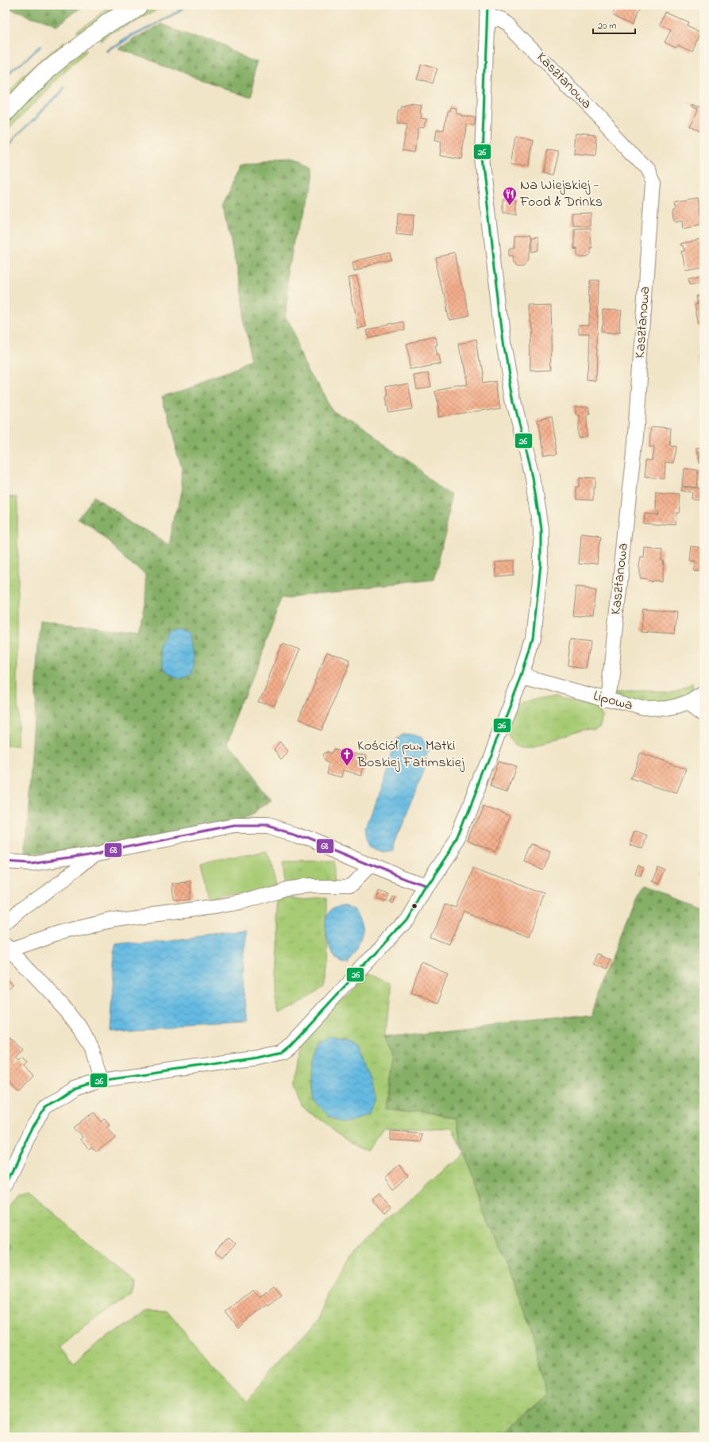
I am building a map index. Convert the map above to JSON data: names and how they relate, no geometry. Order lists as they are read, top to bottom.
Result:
{
  "streets": {
    "street": ["Kasztanowa", "Lipowa"]
  },
  "crossings": [
    ["Kasztanowa", "Lipowa"]
  ],
  "places": {
    "restaurant": ["Na Wiejskiej - Food & Drinks"],
    "church": ["Kościół pw. Matki Boskiej Fatimskiej"]
  },
  "lines": ["transit line 26", "transit line 68"],
  "scale_bar": "20 m"
}
